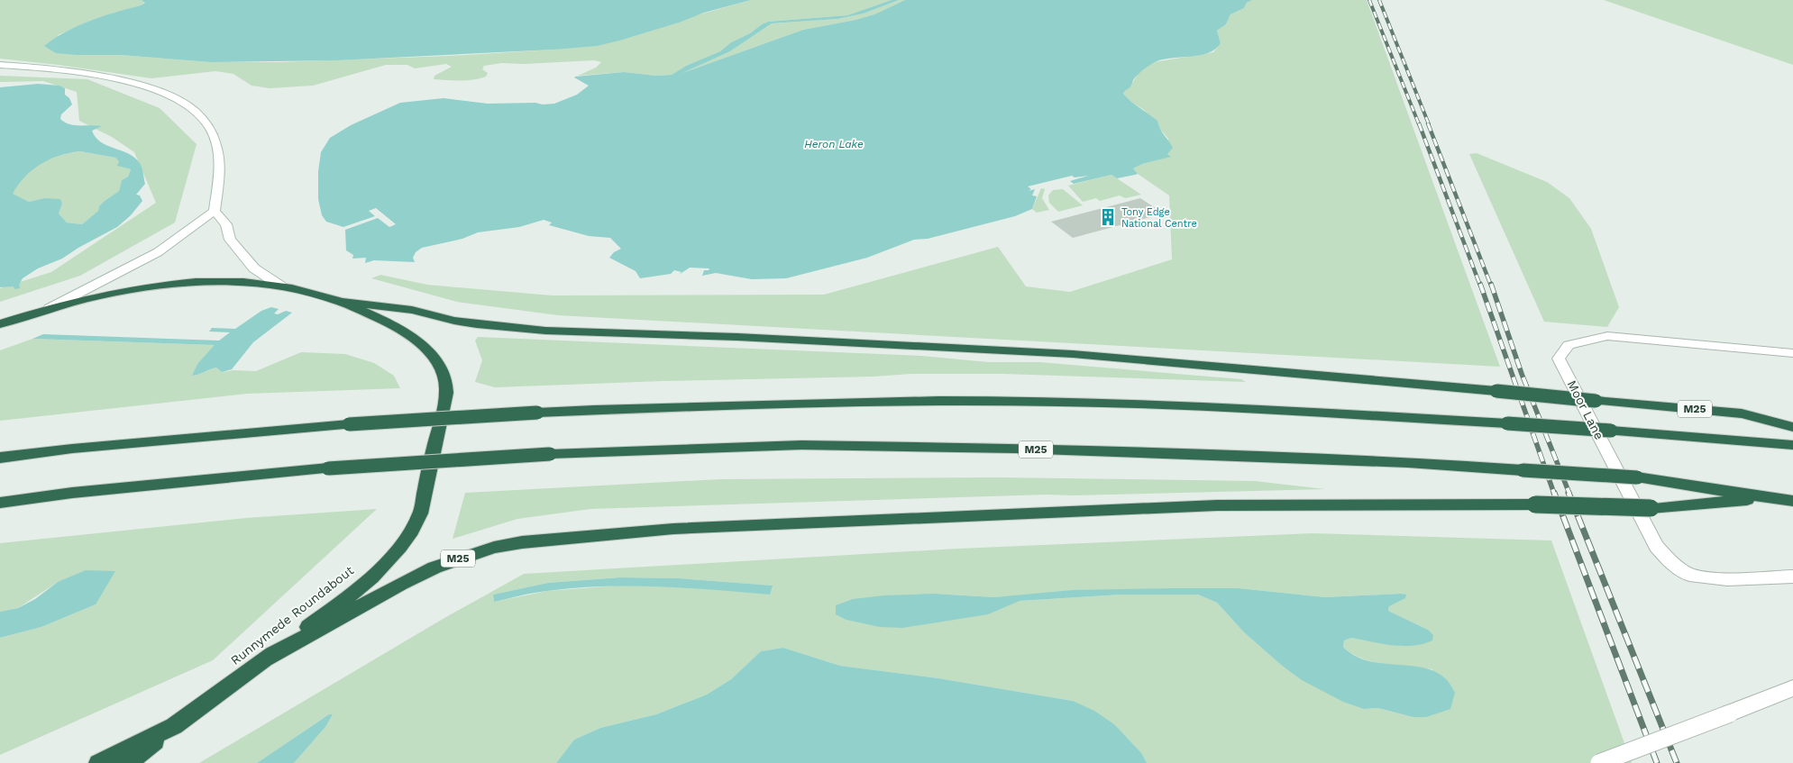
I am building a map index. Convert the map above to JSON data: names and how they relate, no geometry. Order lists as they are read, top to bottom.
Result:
{
  "streets": {
    "highway": ["M25", "Runnymede Roundabout"],
    "main road": ["Moor Lane"]
  },
  "crossings": [
    ["M25", "Runnymede Roundabout"]
  ],
  "water": ["Heron Lake"],
  "places": {
    "building": ["Tony Edge National Centre"]
  }
}
